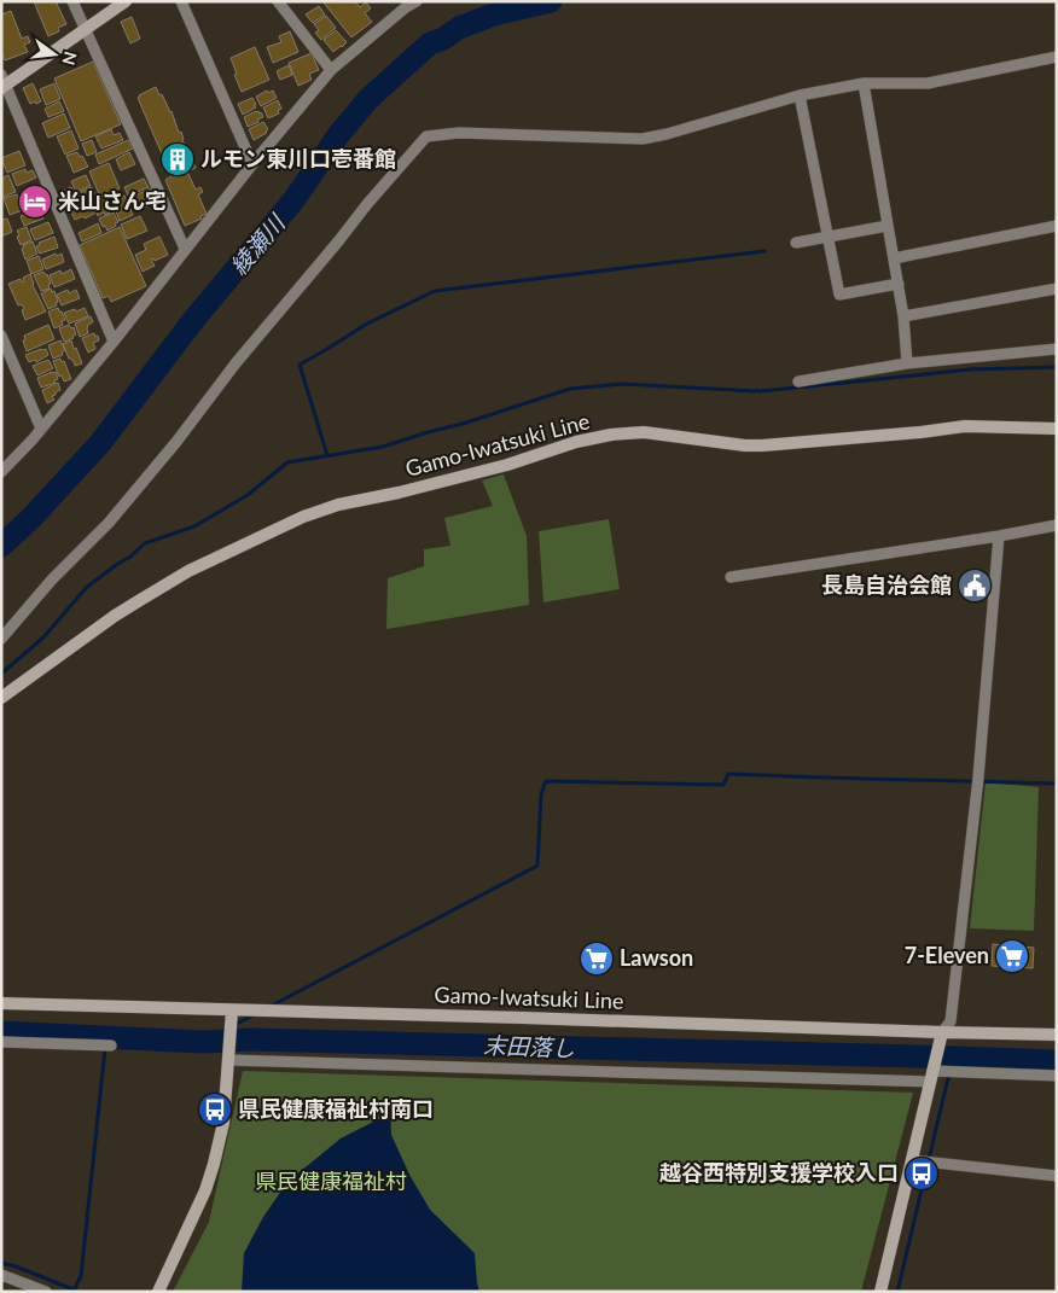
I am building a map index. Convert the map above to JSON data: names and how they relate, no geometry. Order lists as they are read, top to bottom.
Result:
{
  "streets": {
    "main road": ["Gamo-Iwatsuki Line"]
  },
  "water": ["綾瀬川", "末田落し"],
  "parks": ["県民健康福祉村"],
  "places": {
    "building": ["ルモン東川口壱番館"],
    "hotel": ["米山さん宅"],
    "public building": ["長島自治会館"],
    "supermarket": ["7-Eleven", "Lawson"],
    "bus stop": ["県民健康福祉村南口", "越谷西特別支援学校入口"]
  },
  "north": "right"
}
